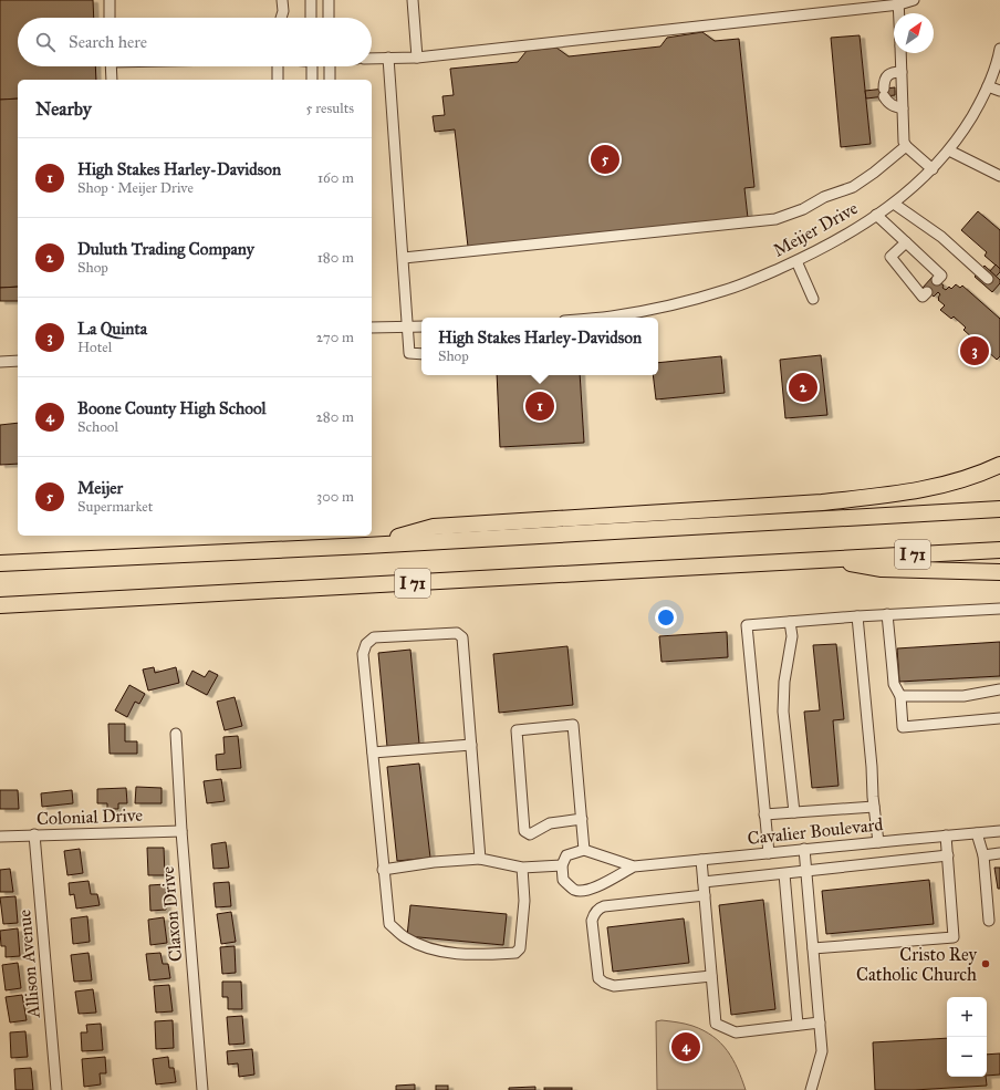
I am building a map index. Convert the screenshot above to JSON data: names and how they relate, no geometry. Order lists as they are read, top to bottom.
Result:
{
  "streets": {
    "highway": ["I 71"],
    "street": [
      "Meijer Drive",
      "Colonial Drive",
      "Cavalier Boulevard",
      "Claxon Drive",
      "Allison Avenue"
    ]
  },
  "crossings": [
    ["Colonial Drive", "Claxon Drive"],
    ["Colonial Drive", "Allison Avenue"]
  ],
  "places": ["Cristo Rey Catholic Church"],
  "north": "top right",
  "page": {
    "search": "Search here",
    "heading": ["Nearby", "5 results"],
    "list": [
      {
        "mark": "1",
        "name": "High Stakes Harley-Davidson",
        "note": "Shop · Meijer Drive",
        "value": "160 m"
      },
      {
        "mark": "2",
        "name": "Duluth Trading Company",
        "note": "Shop",
        "value": "180 m"
      },
      {
        "mark": "3",
        "name": "La Quinta",
        "note": "Hotel",
        "value": "270 m"
      },
      {
        "mark": "4",
        "name": "Boone County High School",
        "note": "School",
        "value": "280 m"
      },
      {
        "mark": "5",
        "name": "Meijer",
        "note": "Supermarket",
        "value": "300 m"
      }
    ],
    "pins": [
      "5",
      "3",
      "2",
      "1",
      "4"
    ],
    "popup": ["High Stakes Harley-Davidson", "Shop"],
    "map_buttons": ["+", "−"]
  }
}
